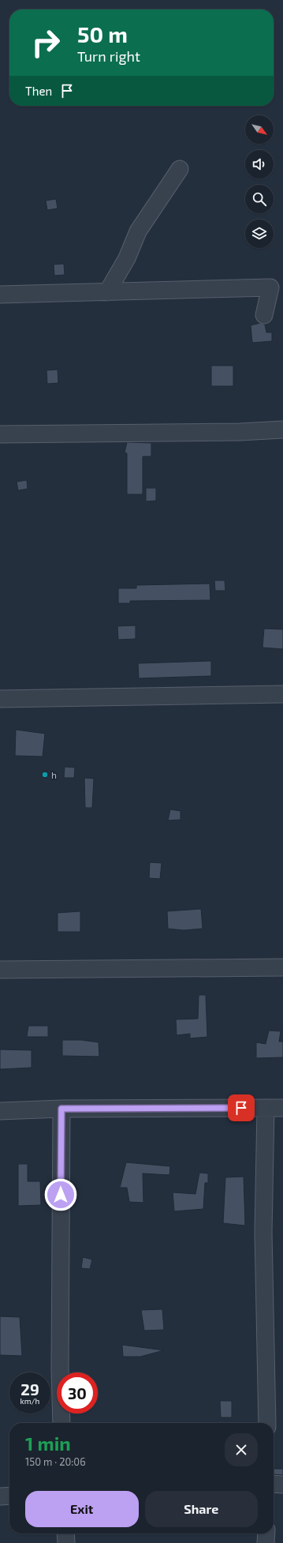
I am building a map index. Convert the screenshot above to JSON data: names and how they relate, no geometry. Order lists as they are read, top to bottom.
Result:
{
  "places": ["h"],
  "north": "bottom right",
  "page": {
    "turn": ["50 m", "Turn right"],
    "then": "Then",
    "speed": "29 km/h",
    "limit": "30",
    "heading": ["1 min", "150 m · 20:06"],
    "buttons": ["Exit", "Share"]
  }
}
